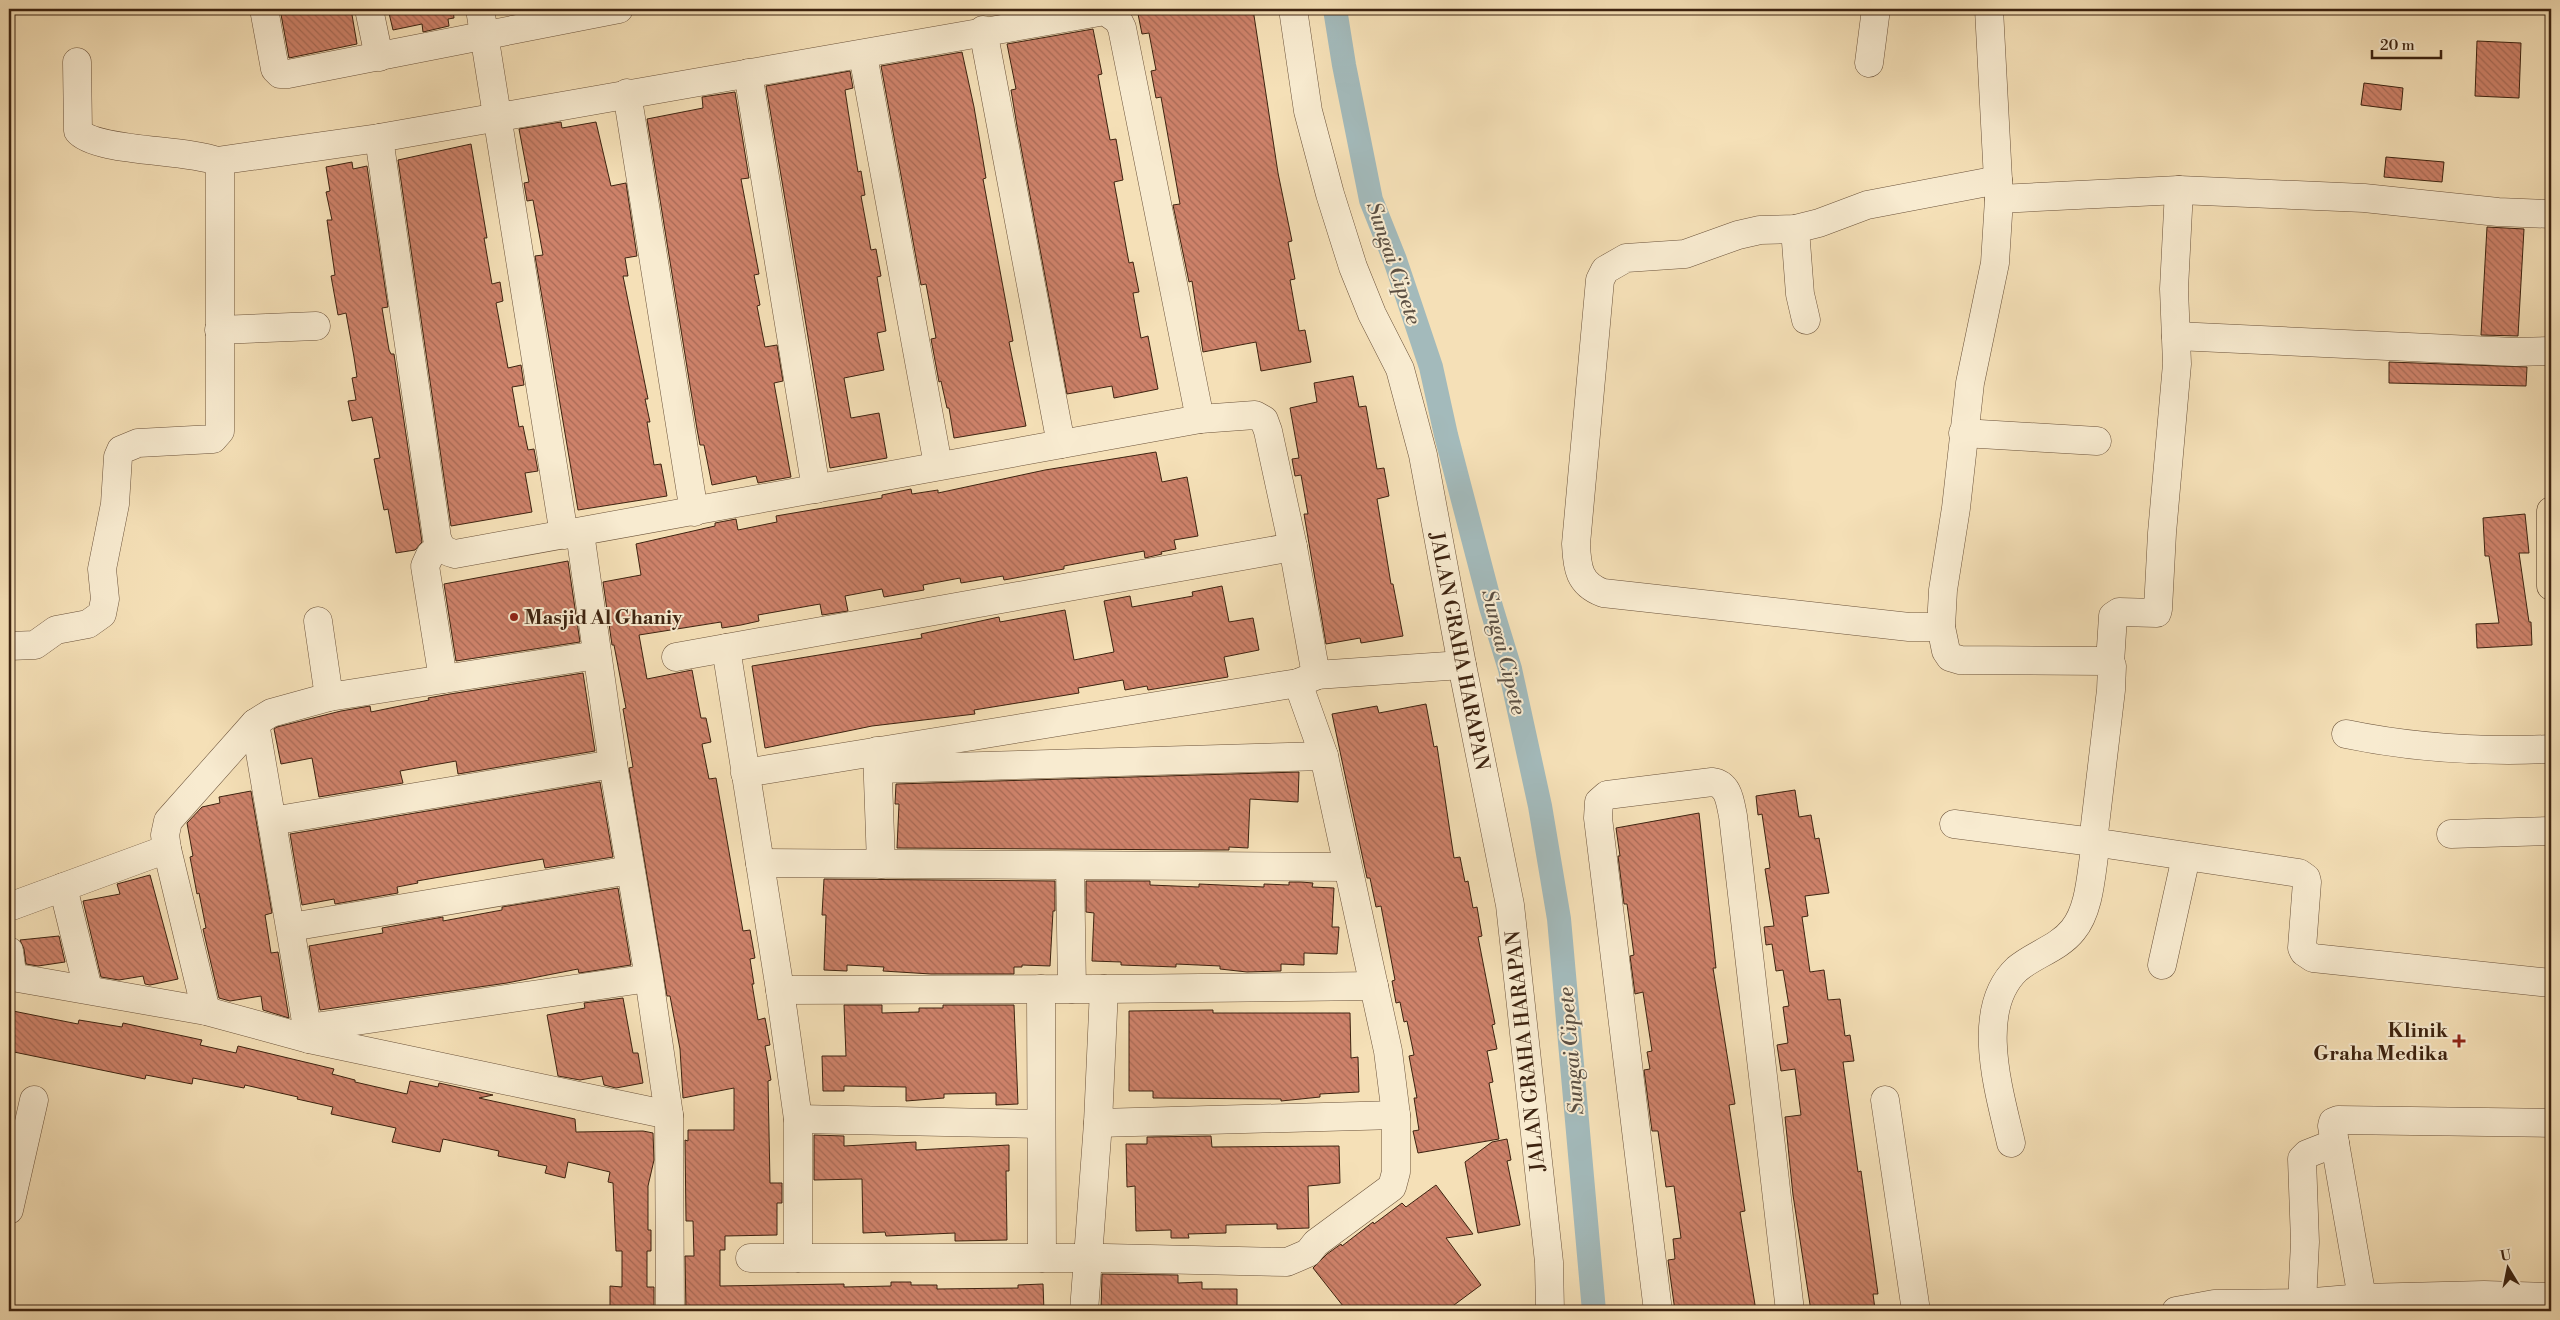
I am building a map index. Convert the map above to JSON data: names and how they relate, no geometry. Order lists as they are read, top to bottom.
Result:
{
  "streets": {
    "street": ["JALAN GRAHA HARAPAN"]
  },
  "water": ["Sungai Cipete"],
  "places": {
    "other": ["Masjid Al Ghaniy"],
    "health": ["Klinik Graha Medika"]
  },
  "scale_bar": "20 m",
  "north": "top"
}
